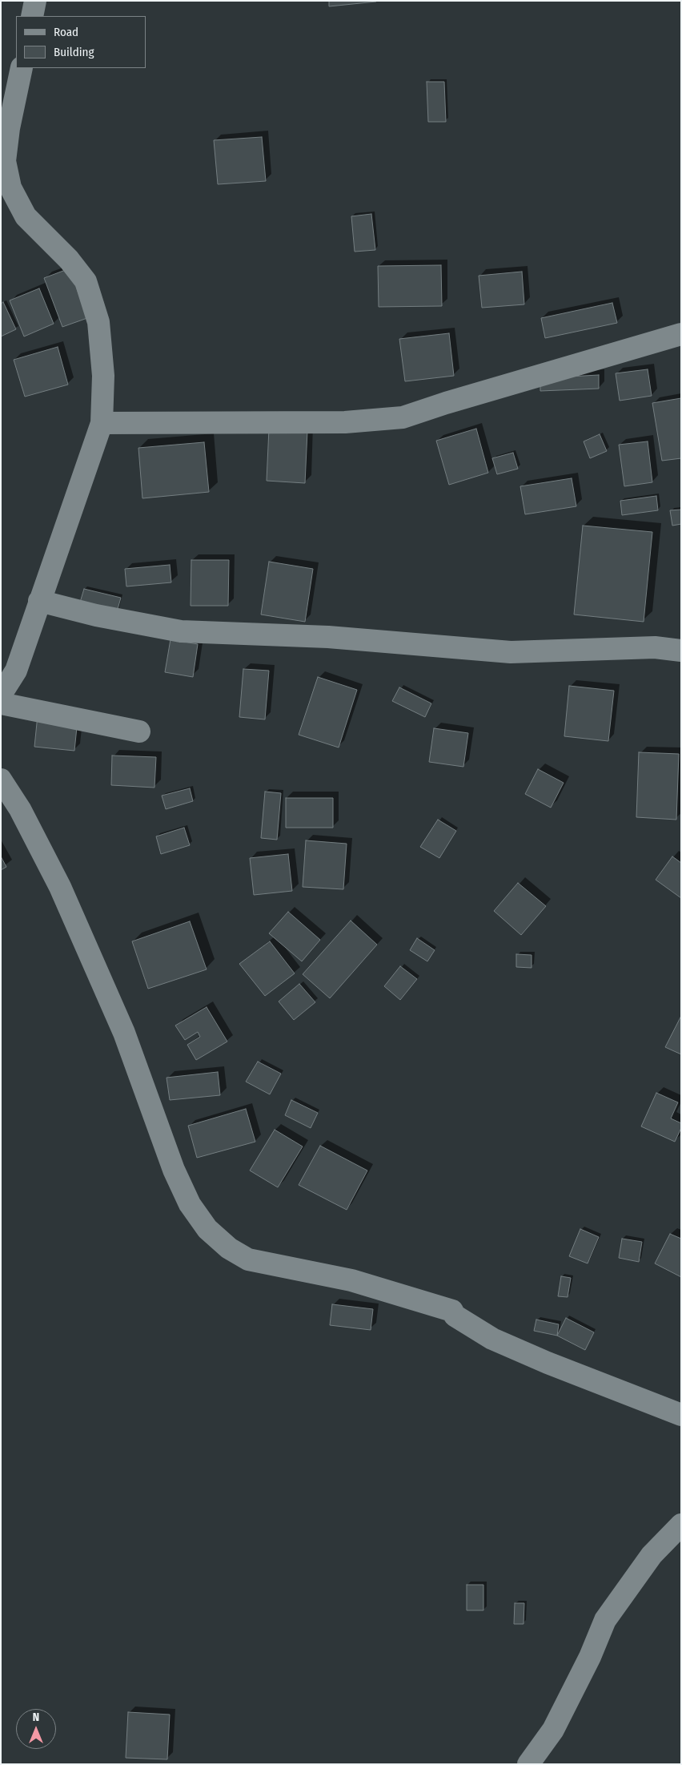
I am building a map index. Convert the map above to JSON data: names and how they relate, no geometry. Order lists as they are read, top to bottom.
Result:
{
  "legend": ["Road", "Building"],
  "north": "top"
}
